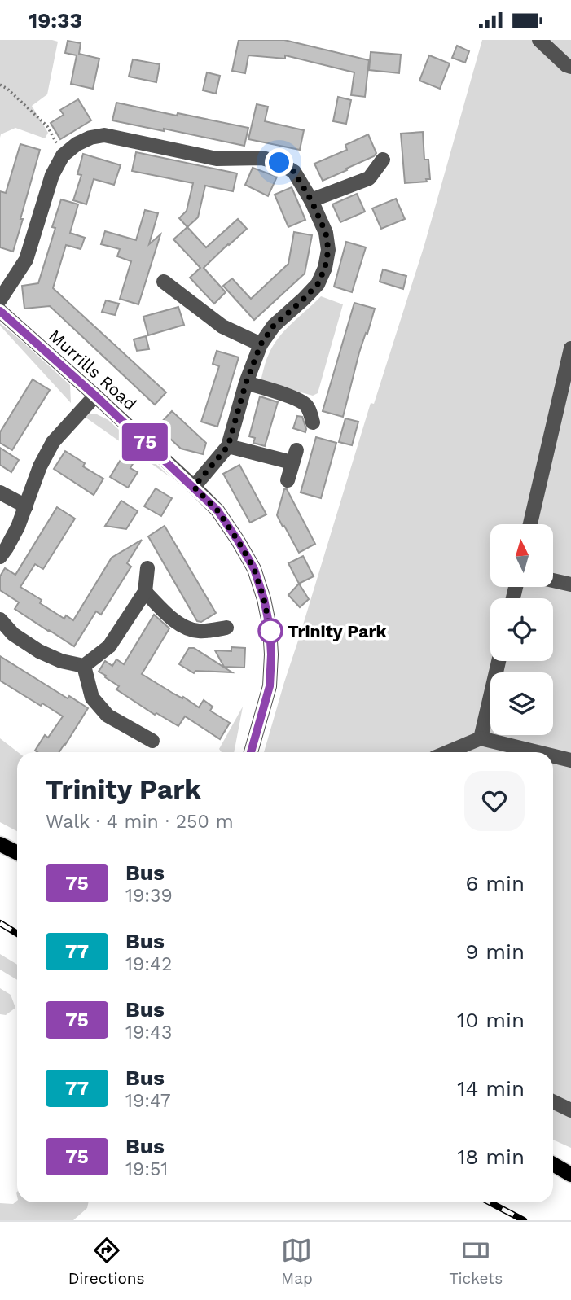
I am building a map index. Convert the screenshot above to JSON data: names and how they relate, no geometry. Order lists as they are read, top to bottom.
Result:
{
  "streets": {
    "street": ["Murrills Road"]
  },
  "places": ["Trinity Park"],
  "lines": ["bus line 75"],
  "north": "top",
  "page": {
    "status": "19:33",
    "on_map": "75",
    "heading": ["Trinity Park", "Walk · 4 min · 250 m"],
    "list": [
      {
        "mark": "75",
        "name": "Bus",
        "note": "19:39",
        "value": "6 min"
      },
      {
        "mark": "77",
        "name": "Bus",
        "note": "19:42",
        "value": "9 min"
      },
      {
        "mark": "75",
        "name": "Bus",
        "note": "19:43",
        "value": "10 min"
      },
      {
        "mark": "77",
        "name": "Bus",
        "note": "19:47",
        "value": "14 min"
      },
      {
        "mark": "75",
        "name": "Bus",
        "note": "19:51",
        "value": "18 min"
      }
    ],
    "tabs": ["Directions", "Map", "Tickets"]
  }
}
